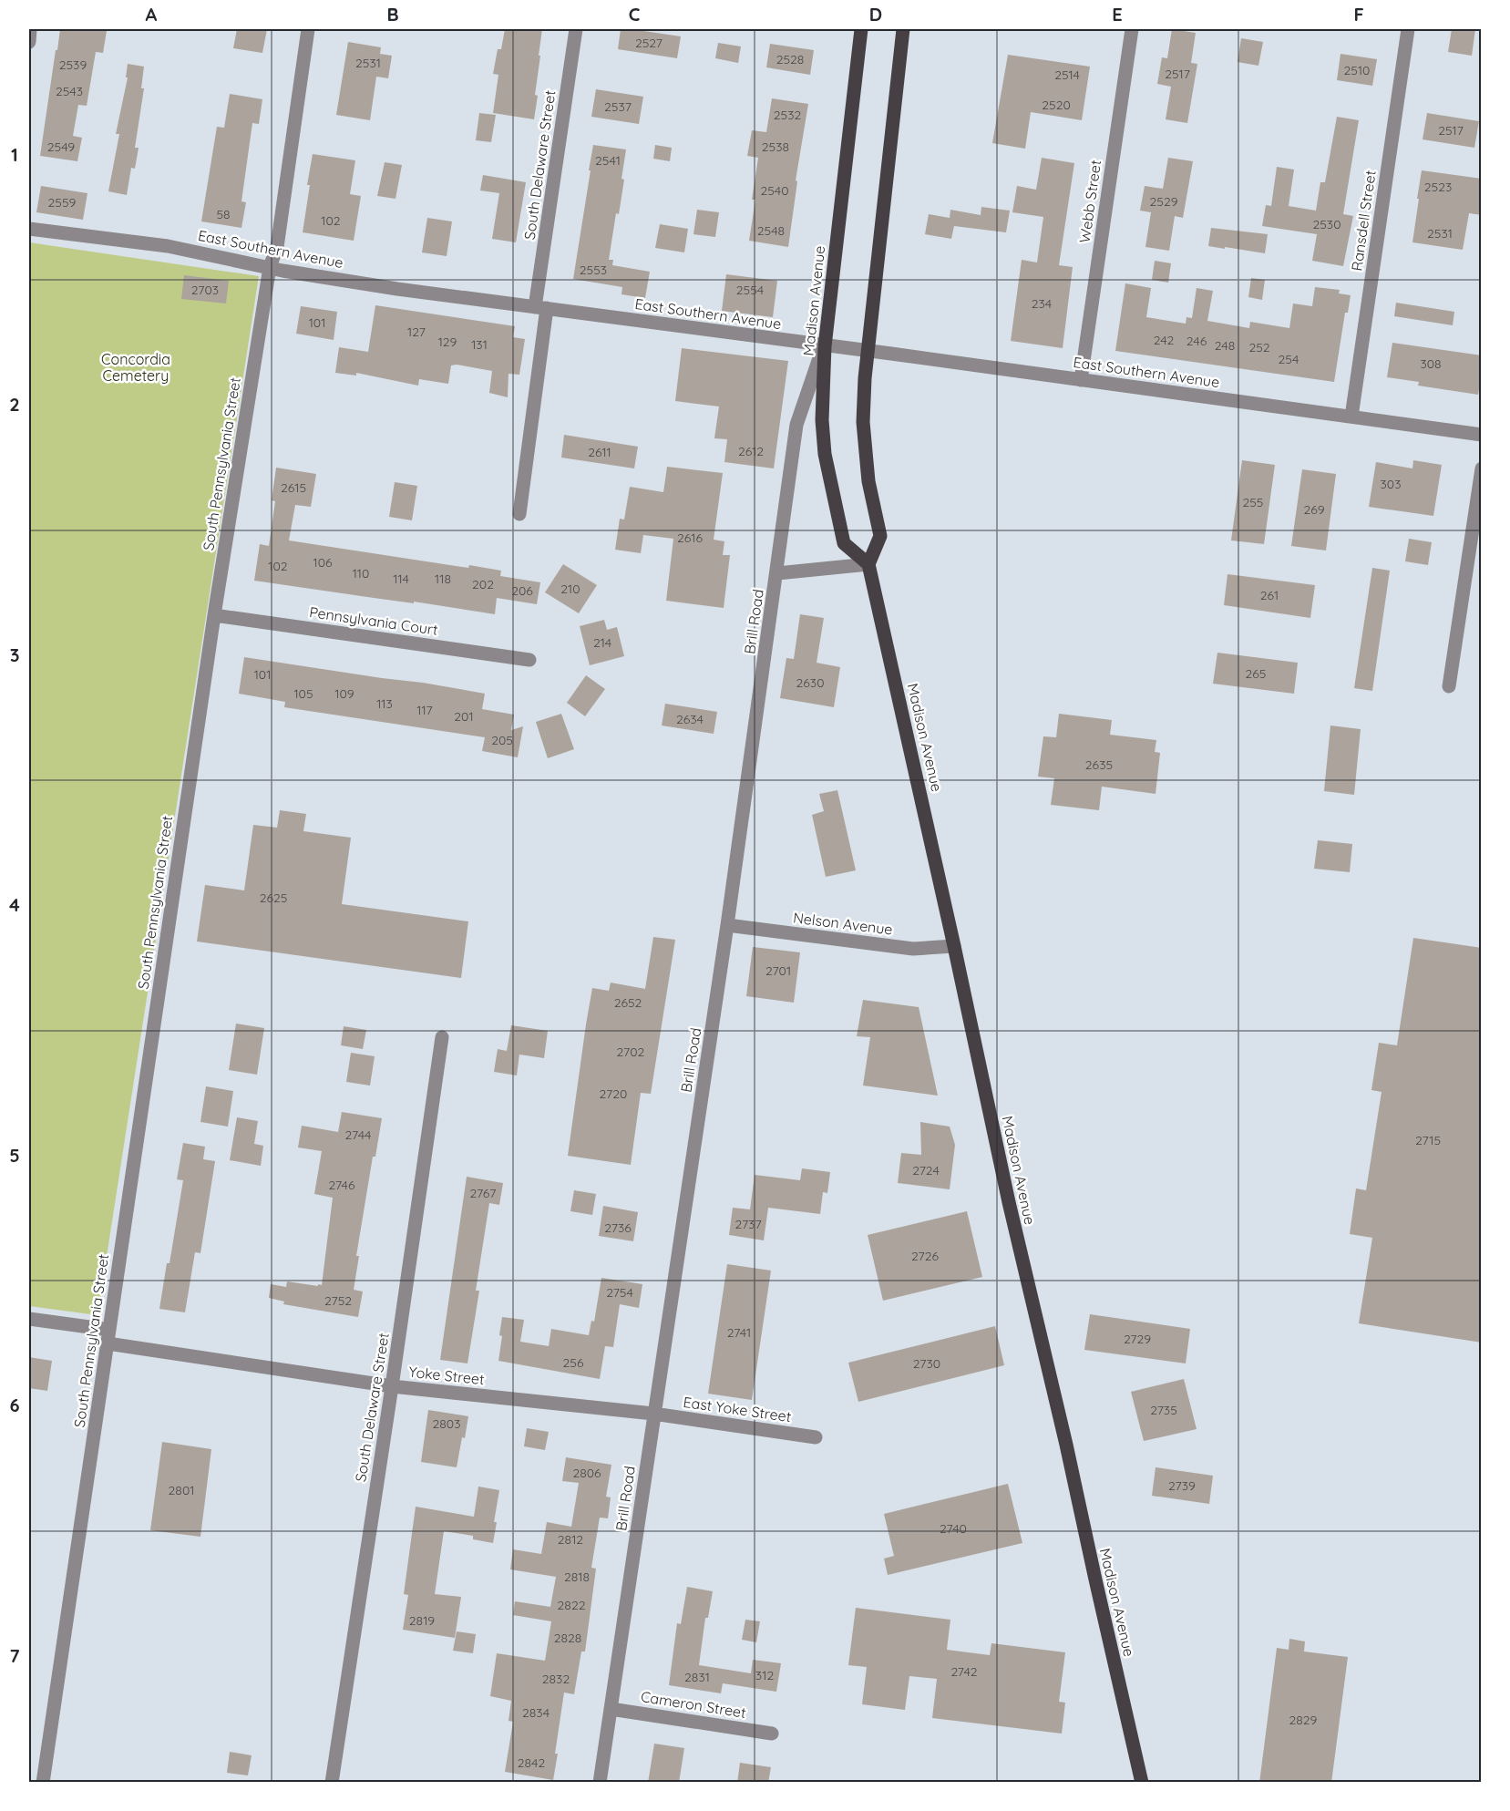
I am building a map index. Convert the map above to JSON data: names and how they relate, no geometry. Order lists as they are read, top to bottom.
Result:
{
  "streets": {
    "main road": ["Madison Avenue"],
    "street": [
      "South Delaware Street",
      "Webb Street",
      "Ransdell Street",
      "East Southern Avenue",
      "South Pennsylvania Street",
      "Pennsylvania Court",
      "Brill Road",
      "Nelson Avenue",
      "Yoke Street",
      "East Yoke Street",
      "Cameron Street"
    ]
  },
  "crossings": [
    ["South Delaware Street", "East Southern Avenue"],
    ["South Delaware Street", "Yoke Street"],
    ["Webb Street", "East Southern Avenue"],
    ["Ransdell Street", "East Southern Avenue"],
    ["East Southern Avenue", "Madison Avenue"],
    ["East Southern Avenue", "South Pennsylvania Street"],
    ["East Southern Avenue", "Brill Road"],
    ["Madison Avenue", "Brill Road"],
    ["Madison Avenue", "Nelson Avenue"],
    ["South Pennsylvania Street", "Pennsylvania Court"],
    ["South Pennsylvania Street", "Yoke Street"],
    ["Brill Road", "Nelson Avenue"],
    ["Brill Road", "Yoke Street"],
    ["Brill Road", "East Yoke Street"],
    ["Brill Road", "Cameron Street"],
    ["Yoke Street", "East Yoke Street"]
  ],
  "parks": ["Concordia Cemetery"],
  "house_numbers": [
    "2527",
    "2528",
    "2531",
    "2539",
    "2510",
    "2517",
    "2514",
    "2543",
    "2520",
    "2537",
    "2532",
    "2517",
    "2549",
    "2538",
    "2541",
    "2523",
    "2540",
    "2529",
    "2559",
    "58",
    "102",
    "2530",
    "2548",
    "2531",
    "2553",
    "2703",
    "2554",
    "234",
    "101",
    "127",
    "242",
    "246",
    "129",
    "131",
    "248",
    "252",
    "254",
    "308",
    "2612",
    "2611",
    "303",
    "2615",
    "255",
    "269",
    "2616",
    "106",
    "102",
    "110",
    "114",
    "118",
    "202",
    "210",
    "206",
    "261",
    "214",
    "265",
    "101",
    "2630",
    "105",
    "109",
    "113",
    "117",
    "201",
    "2634",
    "205",
    "2635",
    "2625",
    "2701",
    "2652",
    "2702",
    "2720",
    "2744",
    "2715",
    "2724",
    "2746",
    "2767",
    "2737",
    "2736",
    "2726",
    "2754",
    "2752",
    "2741",
    "2729",
    "256",
    "2730",
    "2735",
    "2803",
    "2806",
    "2739",
    "2801",
    "2740",
    "2812",
    "2818",
    "2822",
    "2819",
    "2828",
    "2742",
    "312",
    "2831",
    "2832",
    "2834",
    "2829",
    "2842"
  ],
  "grid": {
    "columns": [
      "A",
      "B",
      "C",
      "D",
      "E",
      "F"
    ],
    "rows": [
      "1",
      "2",
      "3",
      "4",
      "5",
      "6",
      "7"
    ]
  }
}
